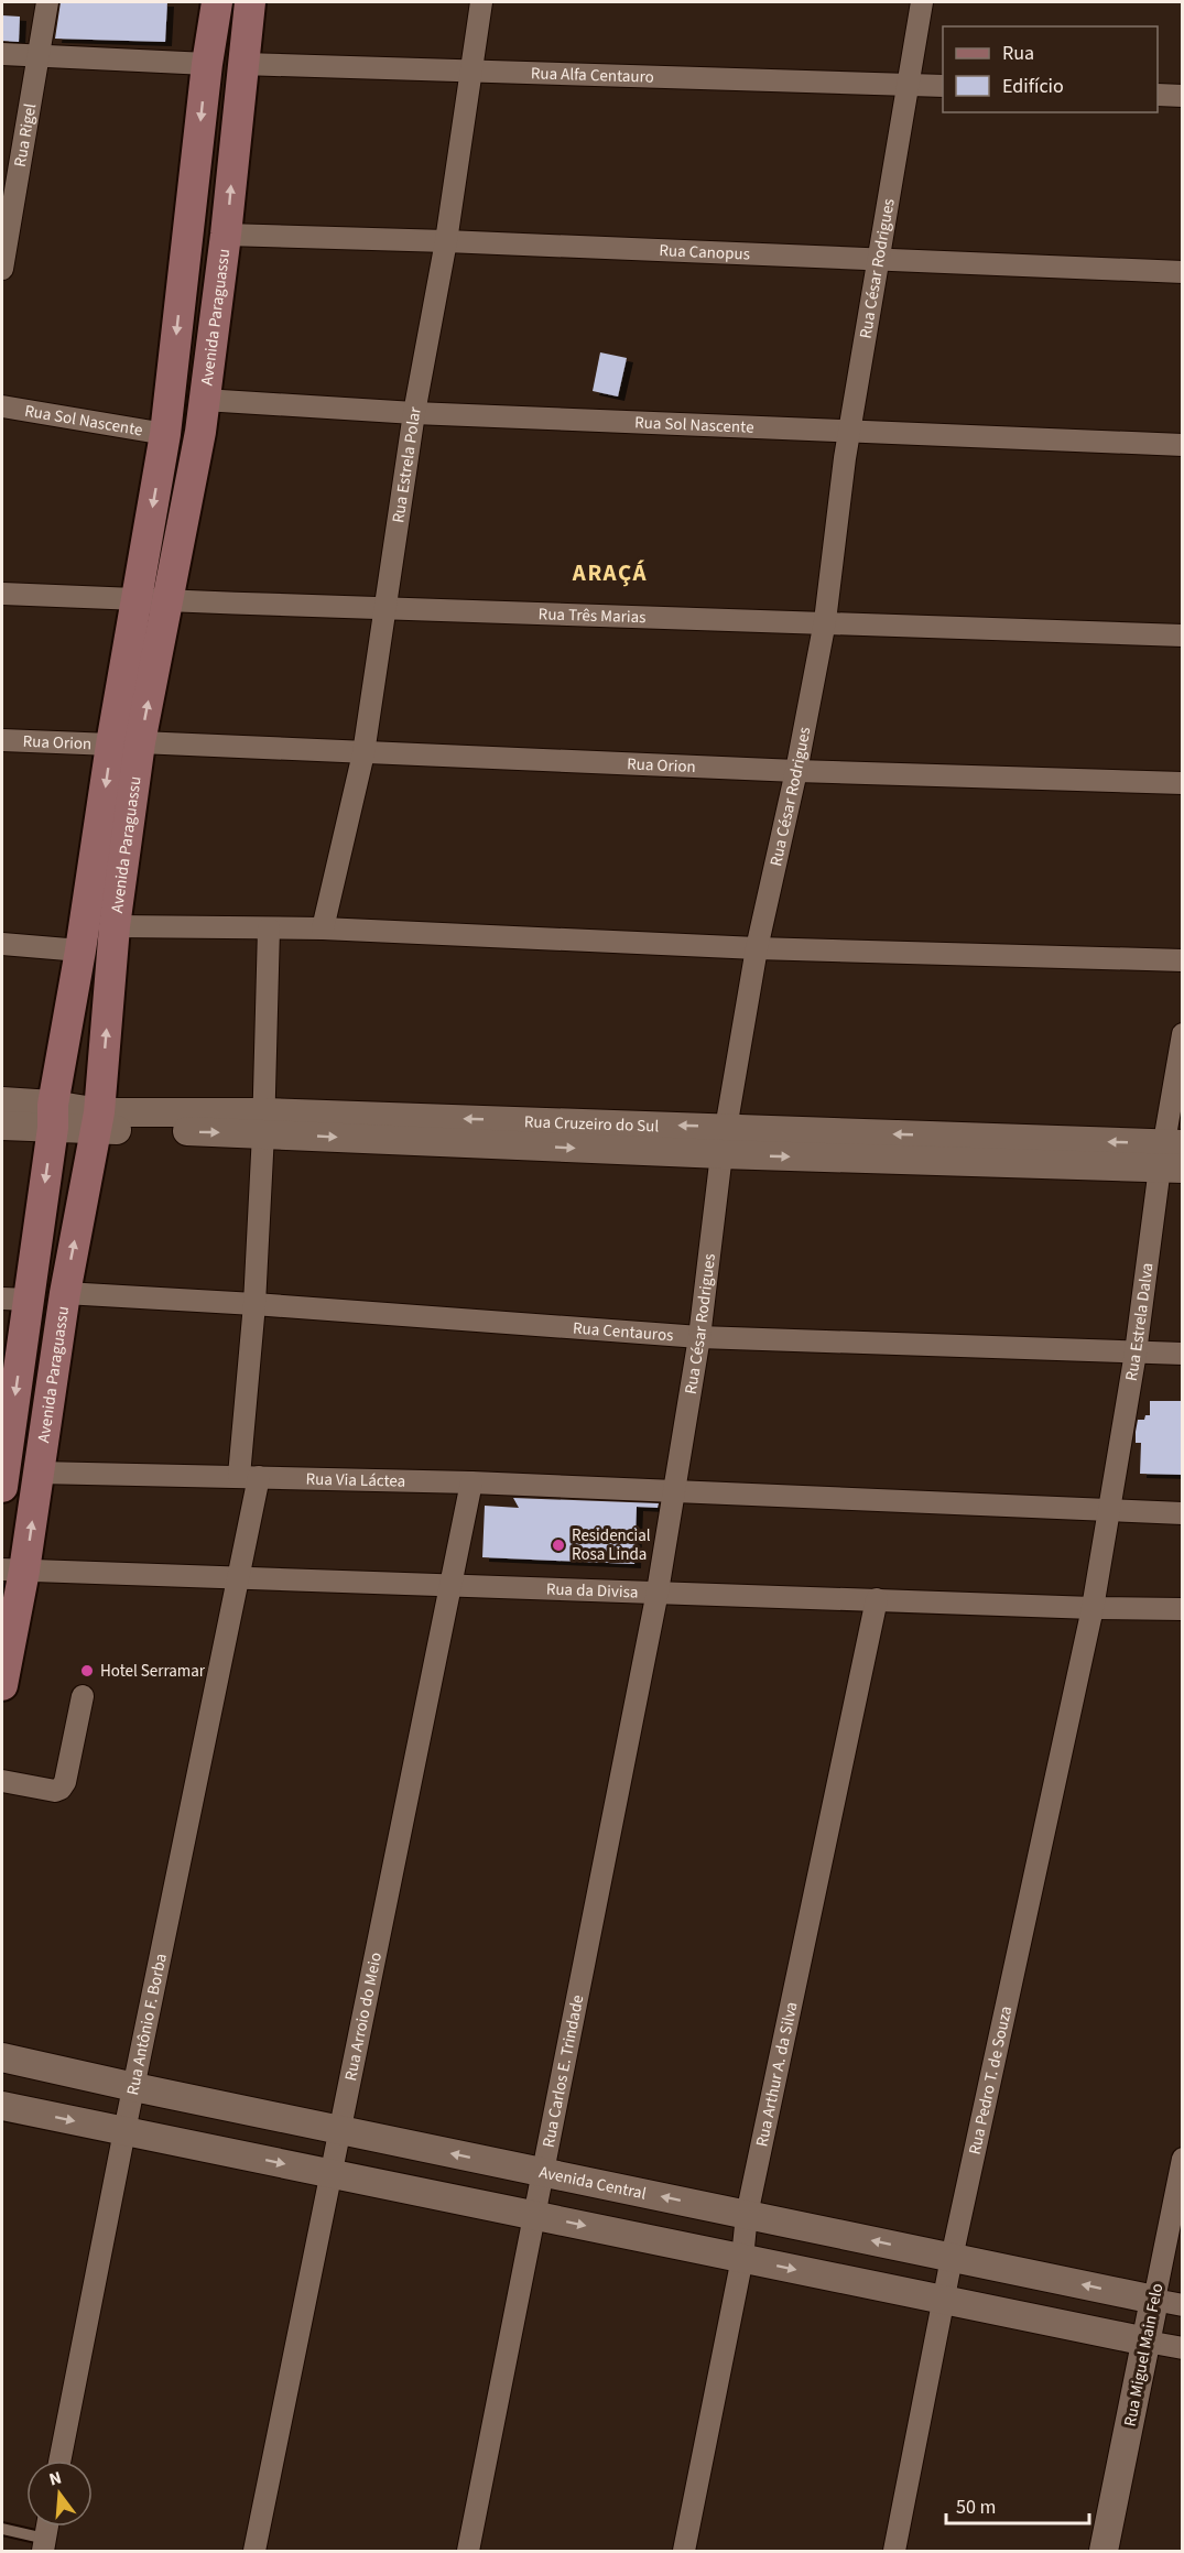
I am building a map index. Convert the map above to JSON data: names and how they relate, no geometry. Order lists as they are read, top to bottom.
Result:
{
  "streets": {
    "main road": ["Avenida Paraguassu"],
    "street": [
      "Rua Alfa Centauro",
      "Rua Rigel",
      "Rua Canopus",
      "Rua César Rodrigues",
      "Rua Sol Nascente",
      "Rua Estrela Polar",
      "Rua Três Marias",
      "Rua Orion",
      "Rua Cruzeiro do Sul",
      "Rua Estrela Dalva",
      "Rua Centauros",
      "Rua Via Láctea",
      "Rua da Divisa",
      "Rua Arroio do Meio",
      "Rua Antônio F. Borba",
      "Rua Carlos E. Trindade",
      "Rua Arthur A. da Silva",
      "Rua Pedro T. de Souza",
      "Avenida Central",
      "Rua Miguel Main Felo"
    ]
  },
  "crossings": [
    ["Rua Alfa Centauro", "Rua César Rodrigues"],
    ["Rua Alfa Centauro", "Avenida Paraguassu"],
    ["Rua Alfa Centauro", "Rua Estrela Polar"],
    ["Rua Canopus", "Rua César Rodrigues"],
    ["Rua Canopus", "Avenida Paraguassu"],
    ["Rua Canopus", "Rua Estrela Polar"],
    ["Rua César Rodrigues", "Rua Sol Nascente"],
    ["Rua César Rodrigues", "Rua Três Marias"],
    ["Rua César Rodrigues", "Rua Orion"],
    ["Rua César Rodrigues", "Rua Cruzeiro do Sul"],
    ["Rua César Rodrigues", "Rua Centauros"],
    ["Rua César Rodrigues", "Rua Via Láctea"],
    ["Rua César Rodrigues", "Rua da Divisa"],
    ["Rua César Rodrigues", "Rua Carlos E. Trindade"],
    ["Avenida Paraguassu", "Rua Sol Nascente"],
    ["Avenida Paraguassu", "Rua Três Marias"],
    ["Avenida Paraguassu", "Rua Orion"],
    ["Avenida Paraguassu", "Rua Cruzeiro do Sul"],
    ["Avenida Paraguassu", "Rua Centauros"],
    ["Avenida Paraguassu", "Rua Via Láctea"],
    ["Avenida Paraguassu", "Rua da Divisa"],
    ["Rua Sol Nascente", "Rua Estrela Polar"],
    ["Rua Estrela Polar", "Rua Três Marias"],
    ["Rua Estrela Polar", "Rua Orion"],
    ["Rua Cruzeiro do Sul", "Rua Estrela Dalva"],
    ["Rua Cruzeiro do Sul", "Rua Antônio F. Borba"],
    ["Rua Estrela Dalva", "Rua Centauros"],
    ["Rua Estrela Dalva", "Rua Via Láctea"],
    ["Rua Estrela Dalva", "Rua da Divisa"],
    ["Rua Estrela Dalva", "Rua Pedro T. de Souza"],
    ["Rua Centauros", "Rua Antônio F. Borba"],
    ["Rua Via Láctea", "Rua Arroio do Meio"],
    ["Rua Via Láctea", "Rua Antônio F. Borba"],
    ["Rua da Divisa", "Rua Arroio do Meio"],
    ["Rua da Divisa", "Rua Antônio F. Borba"],
    ["Rua da Divisa", "Rua Carlos E. Trindade"],
    ["Rua da Divisa", "Rua Arthur A. da Silva"],
    ["Rua da Divisa", "Rua Pedro T. de Souza"],
    ["Rua Arroio do Meio", "Avenida Central"],
    ["Rua Antônio F. Borba", "Avenida Central"],
    ["Rua Carlos E. Trindade", "Avenida Central"],
    ["Rua Arthur A. da Silva", "Avenida Central"],
    ["Rua Pedro T. de Souza", "Avenida Central"],
    ["Avenida Central", "Rua Miguel Main Felo"]
  ],
  "districts": ["ARAÇÁ"],
  "places": ["Residencial Rosa Linda", "Hotel Serramar"],
  "legend": ["Rua", "Edifício"],
  "scale_bar": "50 m",
  "north": "top"
}
